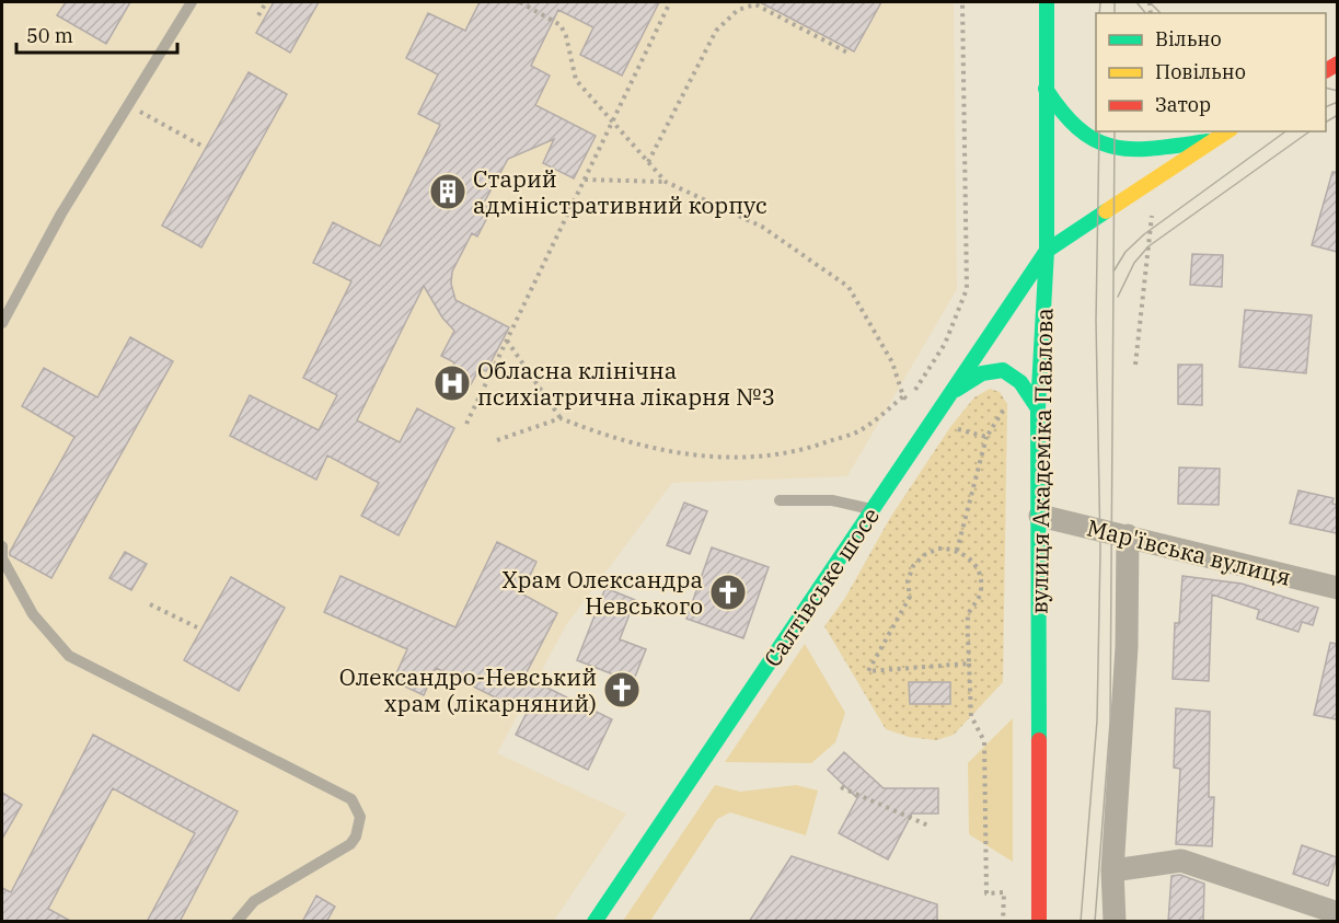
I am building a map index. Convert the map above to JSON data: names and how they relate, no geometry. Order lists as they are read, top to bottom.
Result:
{
  "streets": {
    "main road": ["вулиця Академіка Павлова", "Салтівське шосе"],
    "street": ["Мар'ївська вулиця"]
  },
  "crossings": [
    ["вулиця Академіка Павлова", "Мар'ївська вулиця"],
    ["вулиця Академіка Павлова", "Салтівське шосе"]
  ],
  "places": {
    "building": ["Старий адміністративний корпус"],
    "hospital": ["Обласна клінічна психіатрична лікарня №3"],
    "church": ["Храм Олександра Невського", "Олександро-Невський храм (лікарняний)"]
  },
  "legend": ["Вільно", "Повільно", "Затор"],
  "scale_bar": "50 m"
}
